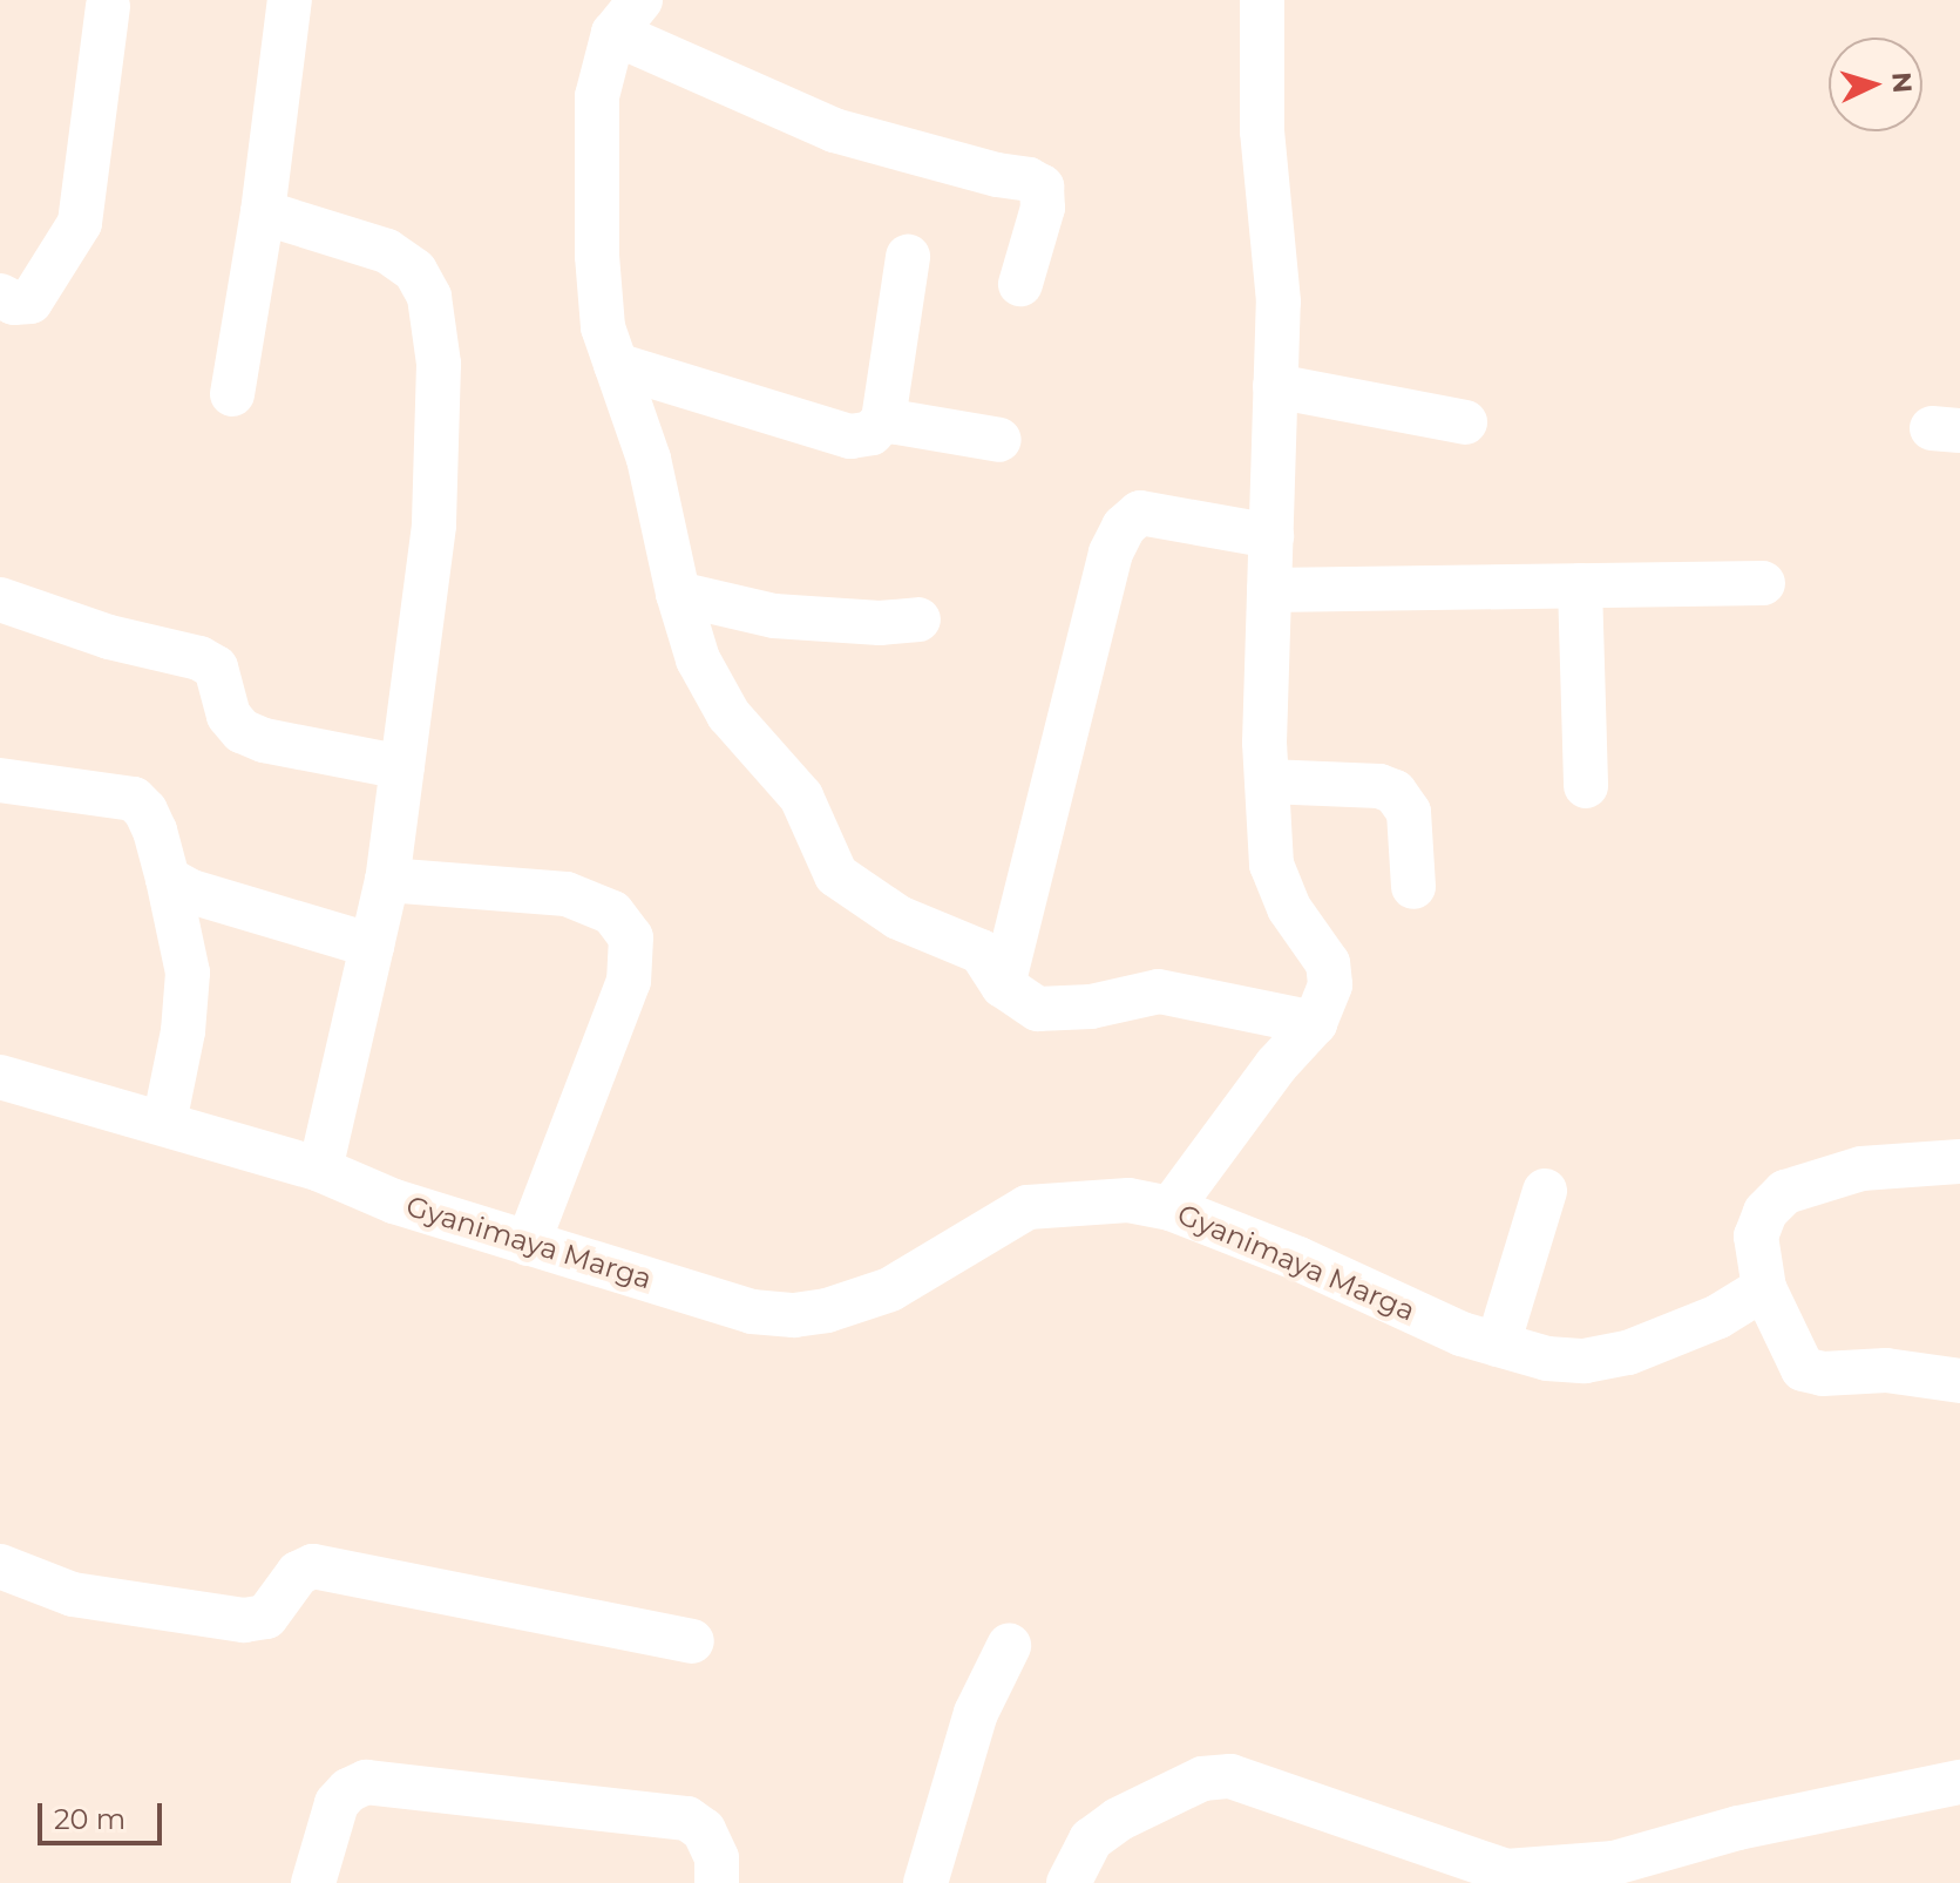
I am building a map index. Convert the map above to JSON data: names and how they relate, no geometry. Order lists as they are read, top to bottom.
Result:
{
  "streets": {
    "street": ["Gyanimaya Marga"]
  },
  "scale_bar": "20 m",
  "north": "right"
}
